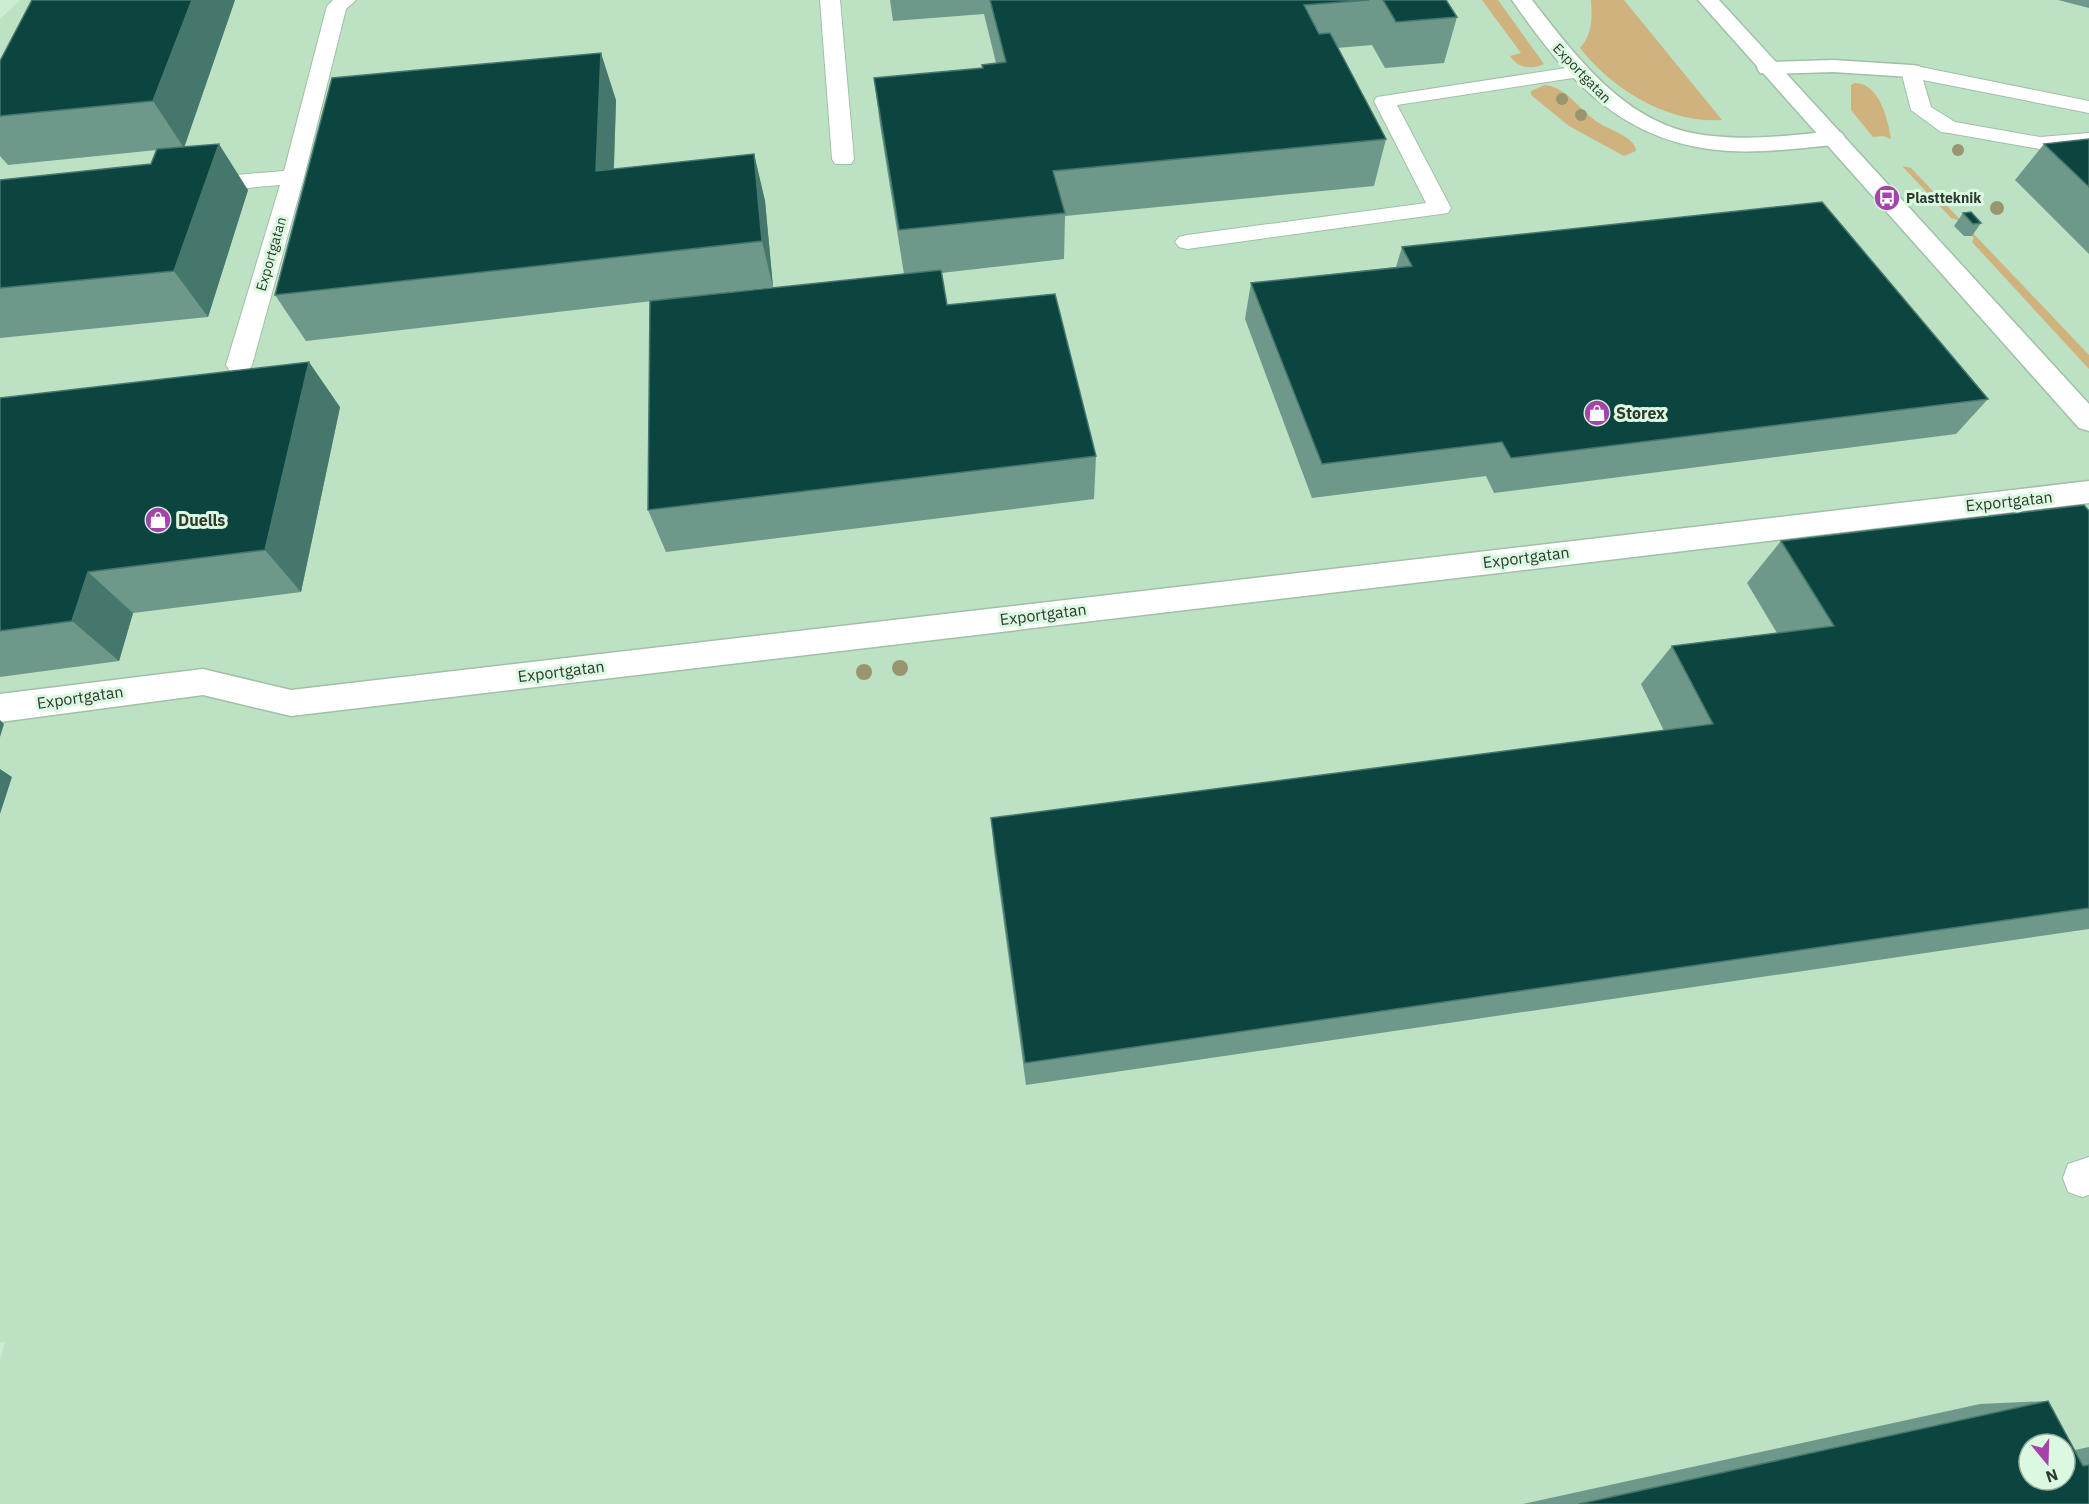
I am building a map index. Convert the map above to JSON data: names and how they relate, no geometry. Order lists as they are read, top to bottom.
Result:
{
  "streets": {
    "street": ["Exportgatan"]
  },
  "places": {
    "bus stop": ["Plastteknik"],
    "shop": ["Storex", "Duells"]
  },
  "north": "bottom"
}
